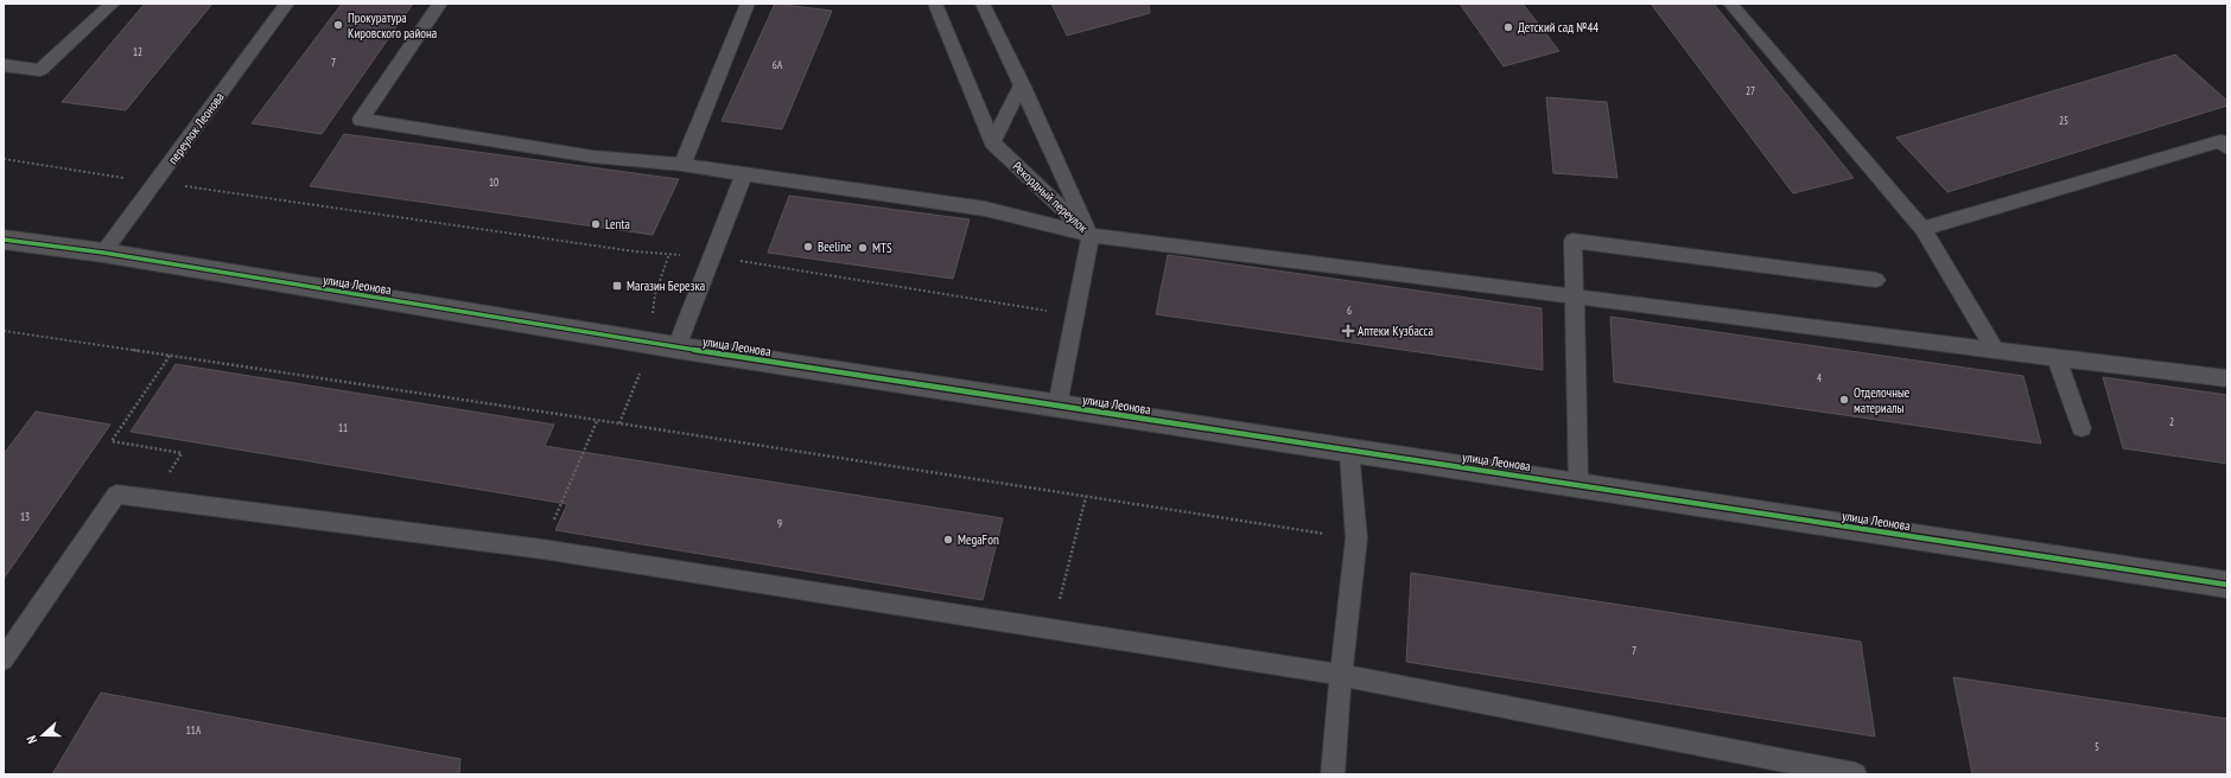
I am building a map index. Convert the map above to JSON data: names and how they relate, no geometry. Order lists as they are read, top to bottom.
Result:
{
  "streets": {
    "street": ["улица Леонова"],
    "lane": ["переулок Леонова", "Рекордный переулок"]
  },
  "crossings": [
    ["переулок Леонова", "улица Леонова"],
    ["Рекордный переулок", "улица Леонова"]
  ],
  "places": {
    "other": [
      "Прокуратура Кировского района",
      "Детский сад №44",
      "Lenta",
      "Beeline",
      "MTS",
      "Отделочные материалы",
      "MegaFon"
    ],
    "transit": ["Магазин Березка"],
    "health": ["Аптеки Кузбасса"]
  },
  "house_numbers": [
    "12",
    "7",
    "6А",
    "27",
    "25",
    "10",
    "6",
    "4",
    "2",
    "11",
    "13",
    "9",
    "7",
    "11А",
    "5"
  ],
  "north": "left"
}
